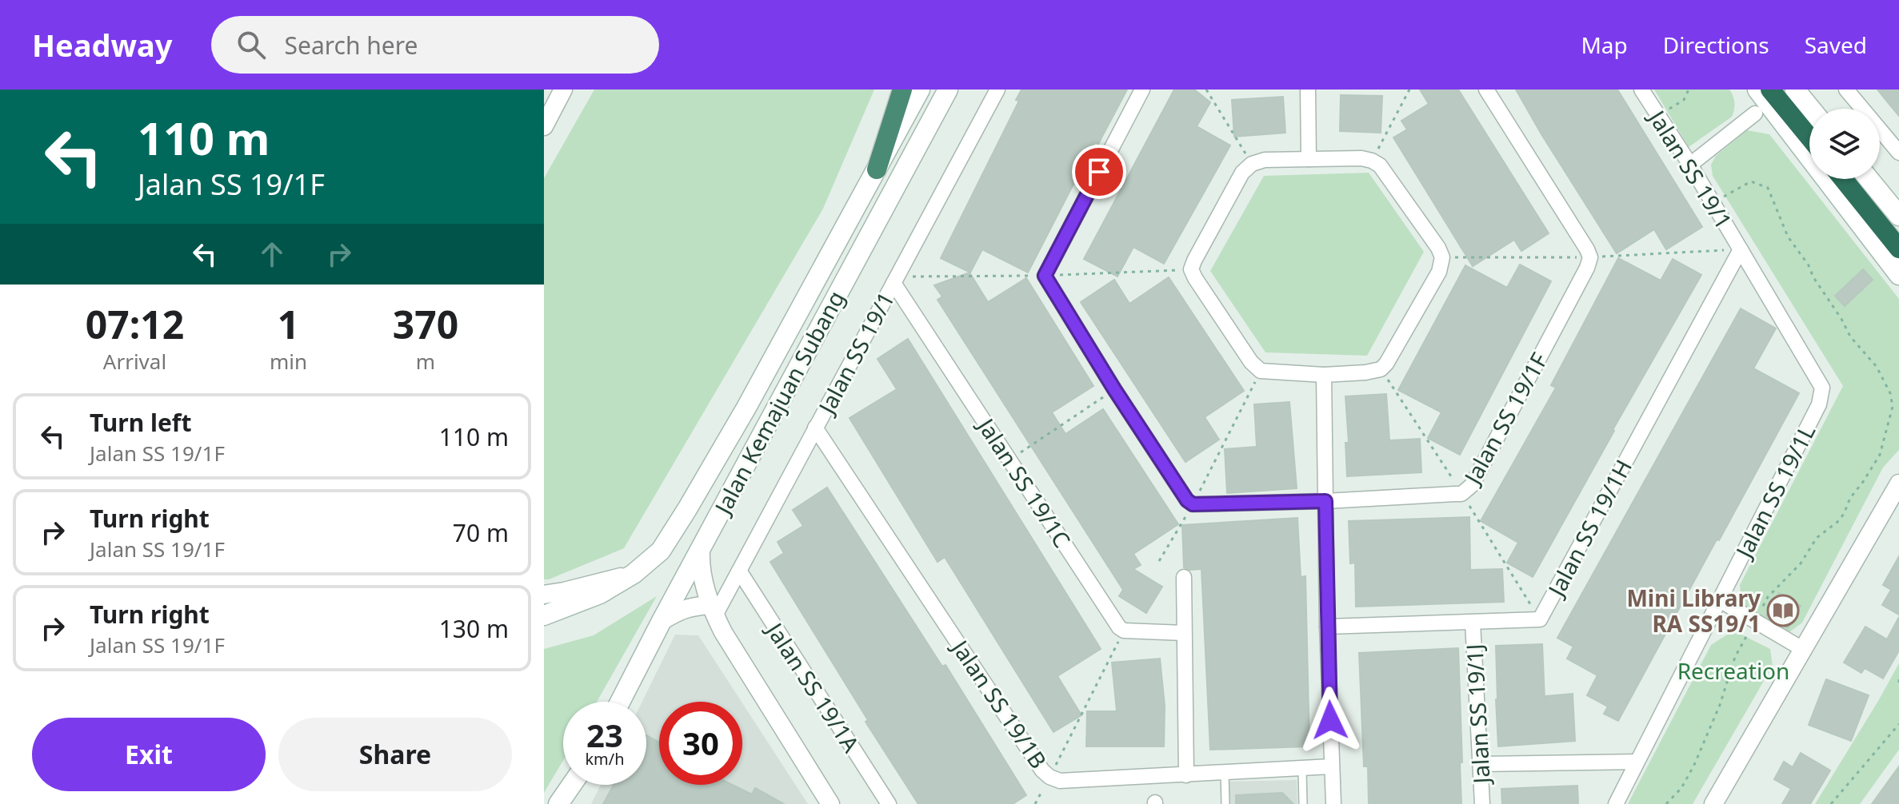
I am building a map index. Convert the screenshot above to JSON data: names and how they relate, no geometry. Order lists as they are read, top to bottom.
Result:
{
  "streets": {
    "main road": ["Jalan Kemajuan Subang"],
    "street": [
      "Jalan SS 19/1",
      "Jalan SS 19/1F",
      "Jalan SS 19/1C",
      "Jalan SS 19/1L",
      "Jalan SS 19/1H",
      "Jalan SS 19/1A",
      "Jalan SS 19/1B",
      "Jalan SS 19/1J"
    ]
  },
  "crossings": [
    ["Jalan SS 19/1", "Jalan SS 19/1C"],
    ["Jalan SS 19/1", "Jalan SS 19/1L"],
    ["Jalan SS 19/1", "Jalan SS 19/1H"],
    ["Jalan SS 19/1", "Jalan SS 19/1A"],
    ["Jalan SS 19/1", "Jalan SS 19/1B"],
    ["Jalan SS 19/1L", "Jalan SS 19/1H"],
    ["Jalan SS 19/1H", "Jalan SS 19/1J"]
  ],
  "parks": ["Recreation"],
  "places": {
    "library": ["Mini Library RA SS19/1"]
  },
  "page": {
    "header": "Headway",
    "search": "Search here",
    "nav": ["Map", "Directions", "Saved"],
    "turn": ["110 m", "Jalan SS 19/1F"],
    "eta": [
      "07:12",
      "Arrival",
      "1",
      "min",
      "370",
      "m"
    ],
    "list": [
      {
        "name": "Turn left",
        "note": "Jalan SS 19/1F",
        "value": "110 m"
      },
      {
        "name": "Turn right",
        "note": "Jalan SS 19/1F",
        "value": "70 m"
      },
      {
        "name": "Turn right",
        "note": "Jalan SS 19/1F",
        "value": "130 m"
      }
    ],
    "speed": "23 km/h",
    "limit": "30",
    "buttons": ["Exit", "Share"]
  }
}
